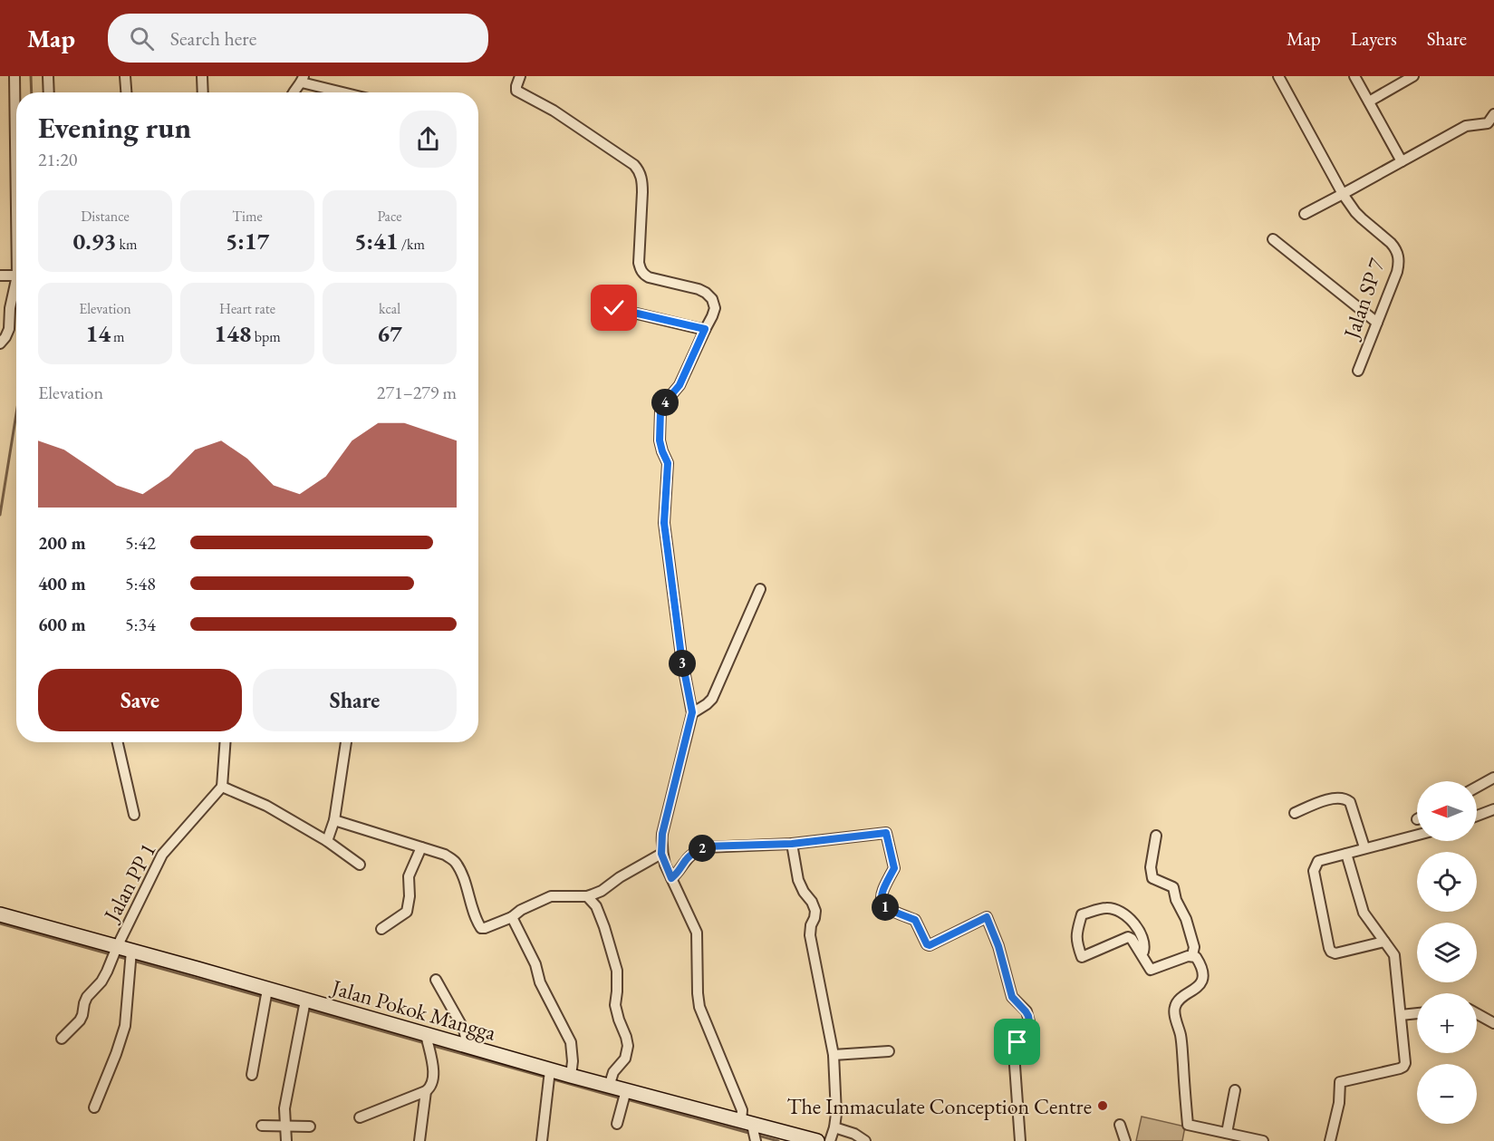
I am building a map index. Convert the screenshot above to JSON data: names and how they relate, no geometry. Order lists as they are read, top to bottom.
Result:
{
  "streets": {
    "main road": ["Jalan Pokok Mangga"],
    "street": ["Jalan SP 7", "Jalan PP 1"]
  },
  "crossings": [
    ["Jalan PP 1", "Jalan Pokok Mangga"]
  ],
  "places": ["The Immaculate Conception Centre"],
  "north": "left",
  "page": {
    "header": "Map",
    "search": "Search here",
    "nav": ["Map", "Layers", "Share"],
    "heading": ["Evening run", "21:20"],
    "stats": [
      ["Distance", "0.93 km"],
      ["Time", "5:17"],
      ["Pace", "5:41 /km"],
      ["Elevation", "14 m"],
      ["Heart rate", "148 bpm"],
      ["kcal", "67"]
    ],
    "chart": ["Elevation", "271–279 m"],
    "pins": [
      "4",
      "3",
      "2",
      "1"
    ],
    "list": [
      {
        "name": "200 m",
        "note": "5:42"
      },
      {
        "name": "400 m",
        "note": "5:48"
      },
      {
        "name": "600 m",
        "note": "5:34"
      }
    ],
    "buttons": ["Save", "Share"],
    "map_buttons": ["+", "−"]
  }
}
